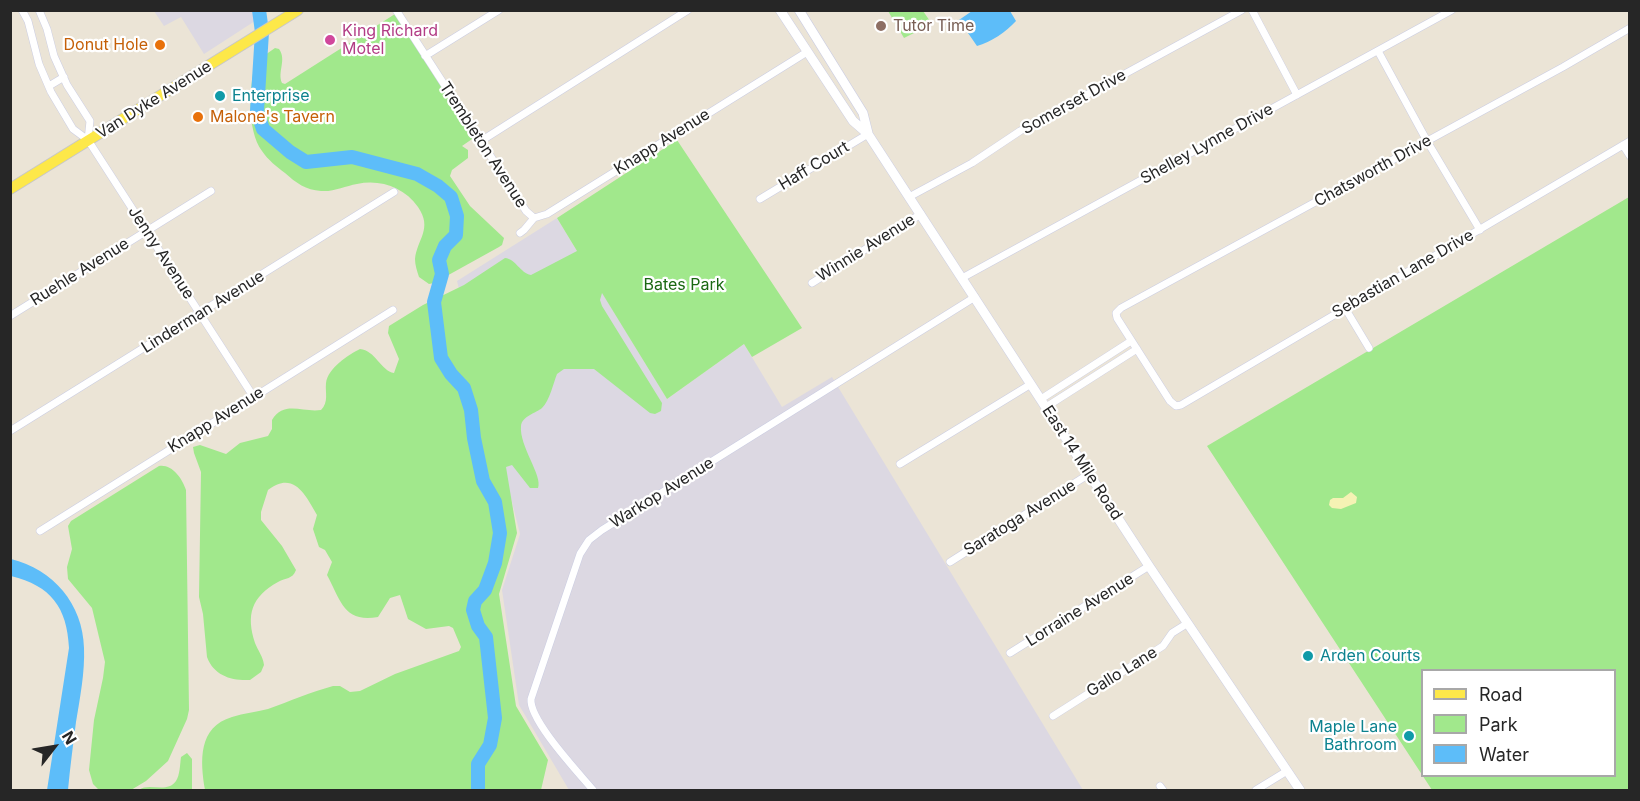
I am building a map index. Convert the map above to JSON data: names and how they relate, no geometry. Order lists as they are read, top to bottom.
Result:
{
  "streets": {
    "main road": ["Van Dyke Avenue", "East 14 Mile Road"],
    "street": [
      "Somerset Drive",
      "Knapp Avenue",
      "Shelley Lynne Drive",
      "Trembleton Avenue",
      "Haff Court",
      "Chatsworth Drive",
      "Winnie Avenue",
      "Jenny Avenue",
      "Ruehle Avenue",
      "Sebastian Lane Drive",
      "Linderman Avenue",
      "Warkop Avenue",
      "Saratoga Avenue",
      "Lorraine Avenue",
      "Gallo Lane"
    ]
  },
  "crossings": [
    ["Van Dyke Avenue", "Jenny Avenue"],
    ["Somerset Drive", "East 14 Mile Road"],
    ["Knapp Avenue", "Trembleton Avenue"],
    ["Knapp Avenue", "Jenny Avenue"],
    ["Knapp Avenue", "East 14 Mile Road"],
    ["Shelley Lynne Drive", "East 14 Mile Road"],
    ["Haff Court", "East 14 Mile Road"],
    ["Winnie Avenue", "East 14 Mile Road"],
    ["Jenny Avenue", "Ruehle Avenue"],
    ["Jenny Avenue", "Linderman Avenue"],
    ["East 14 Mile Road", "Warkop Avenue"],
    ["East 14 Mile Road", "Saratoga Avenue"],
    ["East 14 Mile Road", "Lorraine Avenue"],
    ["East 14 Mile Road", "Gallo Lane"]
  ],
  "parks": ["Bates Park"],
  "places": [
    "Tutor Time",
    "King Richard Motel",
    "Donut Hole",
    "Enterprise",
    "Malone's Tavern",
    "Arden Courts",
    "Maple Lane Bathroom"
  ],
  "legend": ["Road", "Park", "Water"],
  "north": "top right"
}
